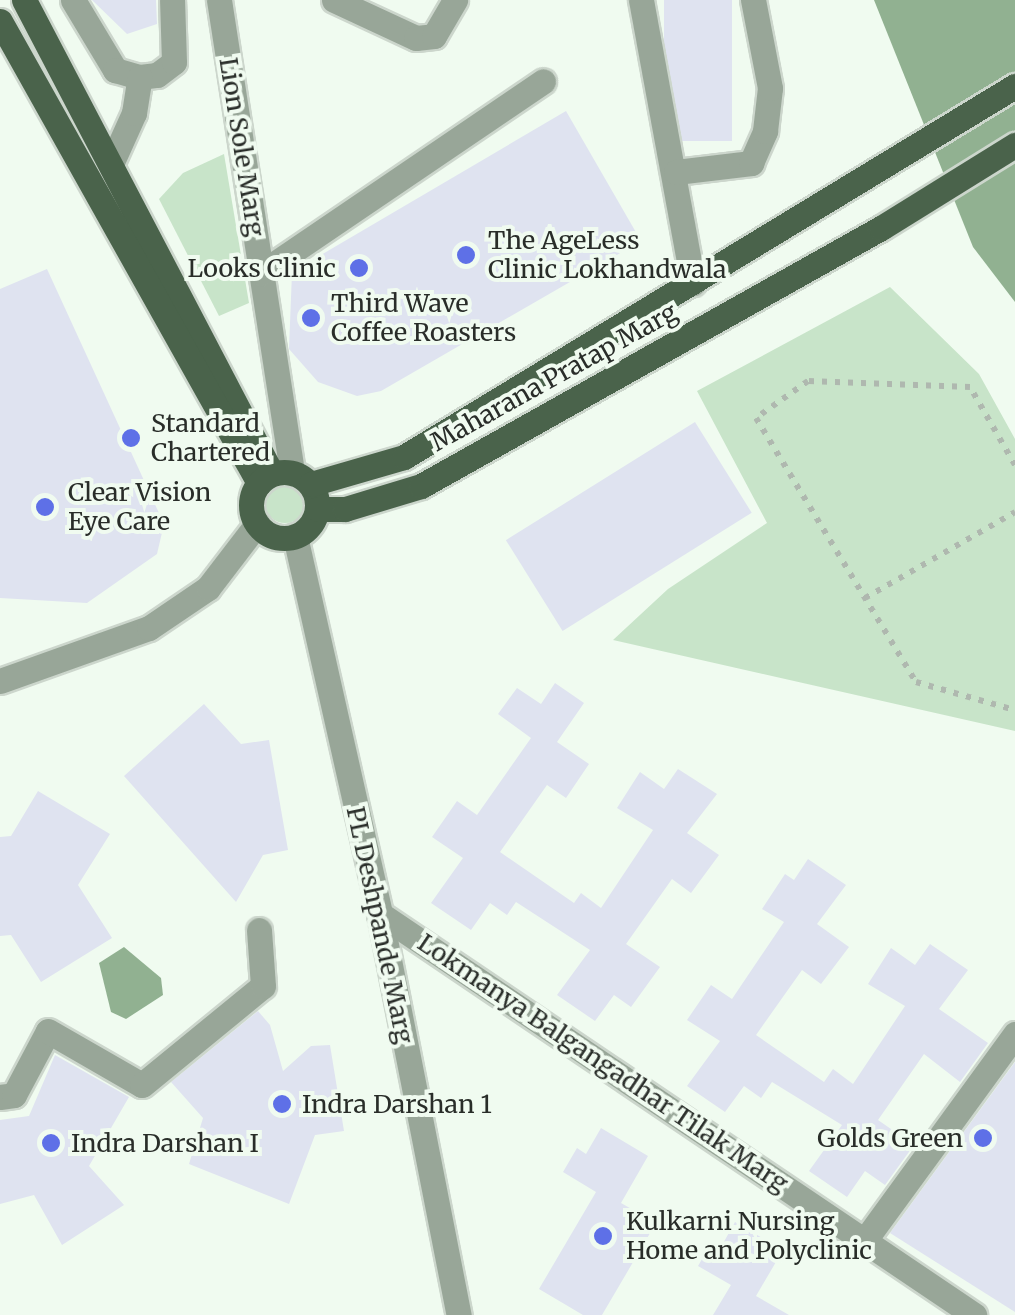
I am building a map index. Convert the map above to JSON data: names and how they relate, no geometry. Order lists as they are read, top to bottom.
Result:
{
  "streets": {
    "main road": ["Maharana Pratap Marg"],
    "street": ["Lion Sole Marg", "PL Deshpande Marg", "Lokmanya Balgangadhar Tilak Marg"]
  },
  "crossings": [
    ["Lion Sole Marg", "Maharana Pratap Marg"],
    ["Lion Sole Marg", "PL Deshpande Marg"],
    ["Maharana Pratap Marg", "PL Deshpande Marg"],
    ["PL Deshpande Marg", "Lokmanya Balgangadhar Tilak Marg"]
  ],
  "places": [
    "The AgeLess Clinic Lokhandwala",
    "Looks Clinic",
    "Third Wave Coffee Roasters",
    "Standard Chartered",
    "Clear Vision Eye Care",
    "Indra Darshan 1",
    "Golds Green",
    "Indra Darshan I",
    "Kulkarni Nursing Home and Polyclinic"
  ]
}
